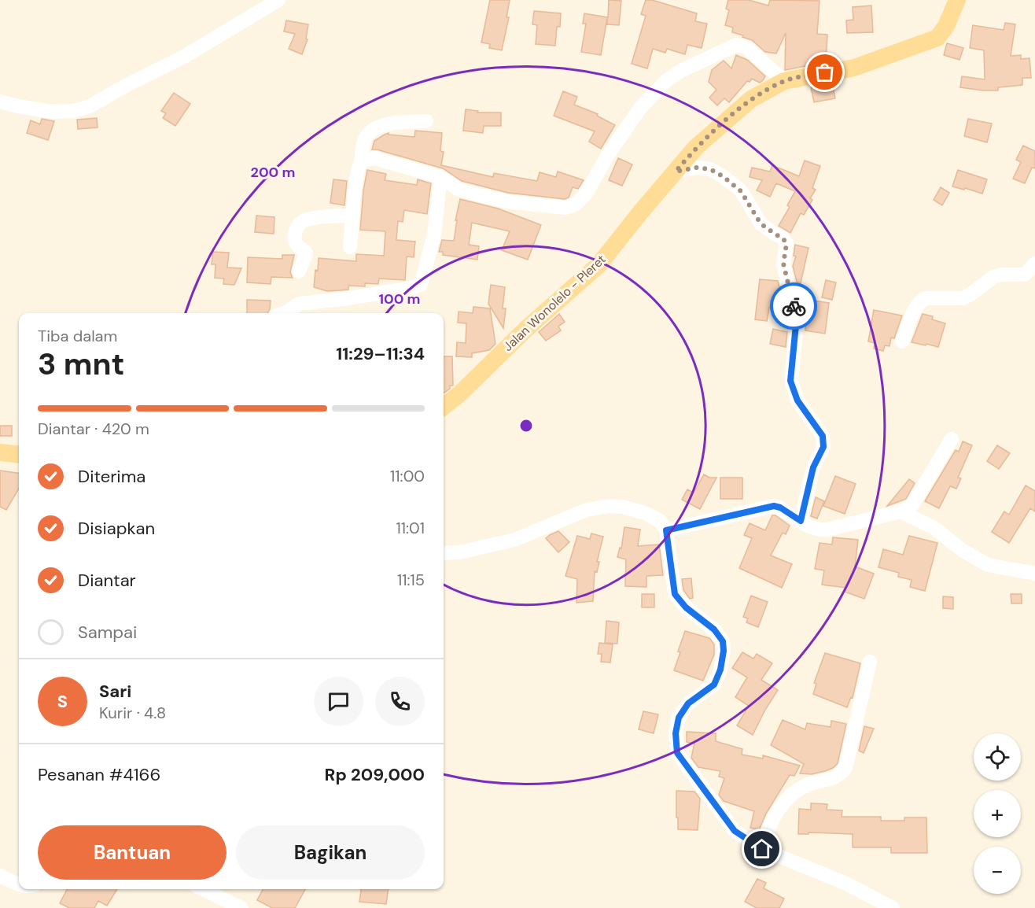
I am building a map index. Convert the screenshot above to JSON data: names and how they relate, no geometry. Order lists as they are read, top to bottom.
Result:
{
  "streets": {
    "main road": ["Jalan Wonolelo - Pleret"]
  },
  "page": {
    "heading": ["3 mnt", "Tiba dalam", "11:29–11:34"],
    "panel": [
      "Sari",
      "Kurir · 4.8",
      "Pesanan #4166",
      "Rp 209,000"
    ],
    "bar": "Diantar · 420 m",
    "list": [
      ["Diterima", "11:00"],
      ["Disiapkan", "11:01"],
      ["Diantar", "11:15"],
      "Sampai"
    ],
    "round": "S",
    "map_buttons": ["+", "−"],
    "buttons": ["Bantuan", "Bagikan"]
  },
  "rings": ["200 m", "100 m"]
}
